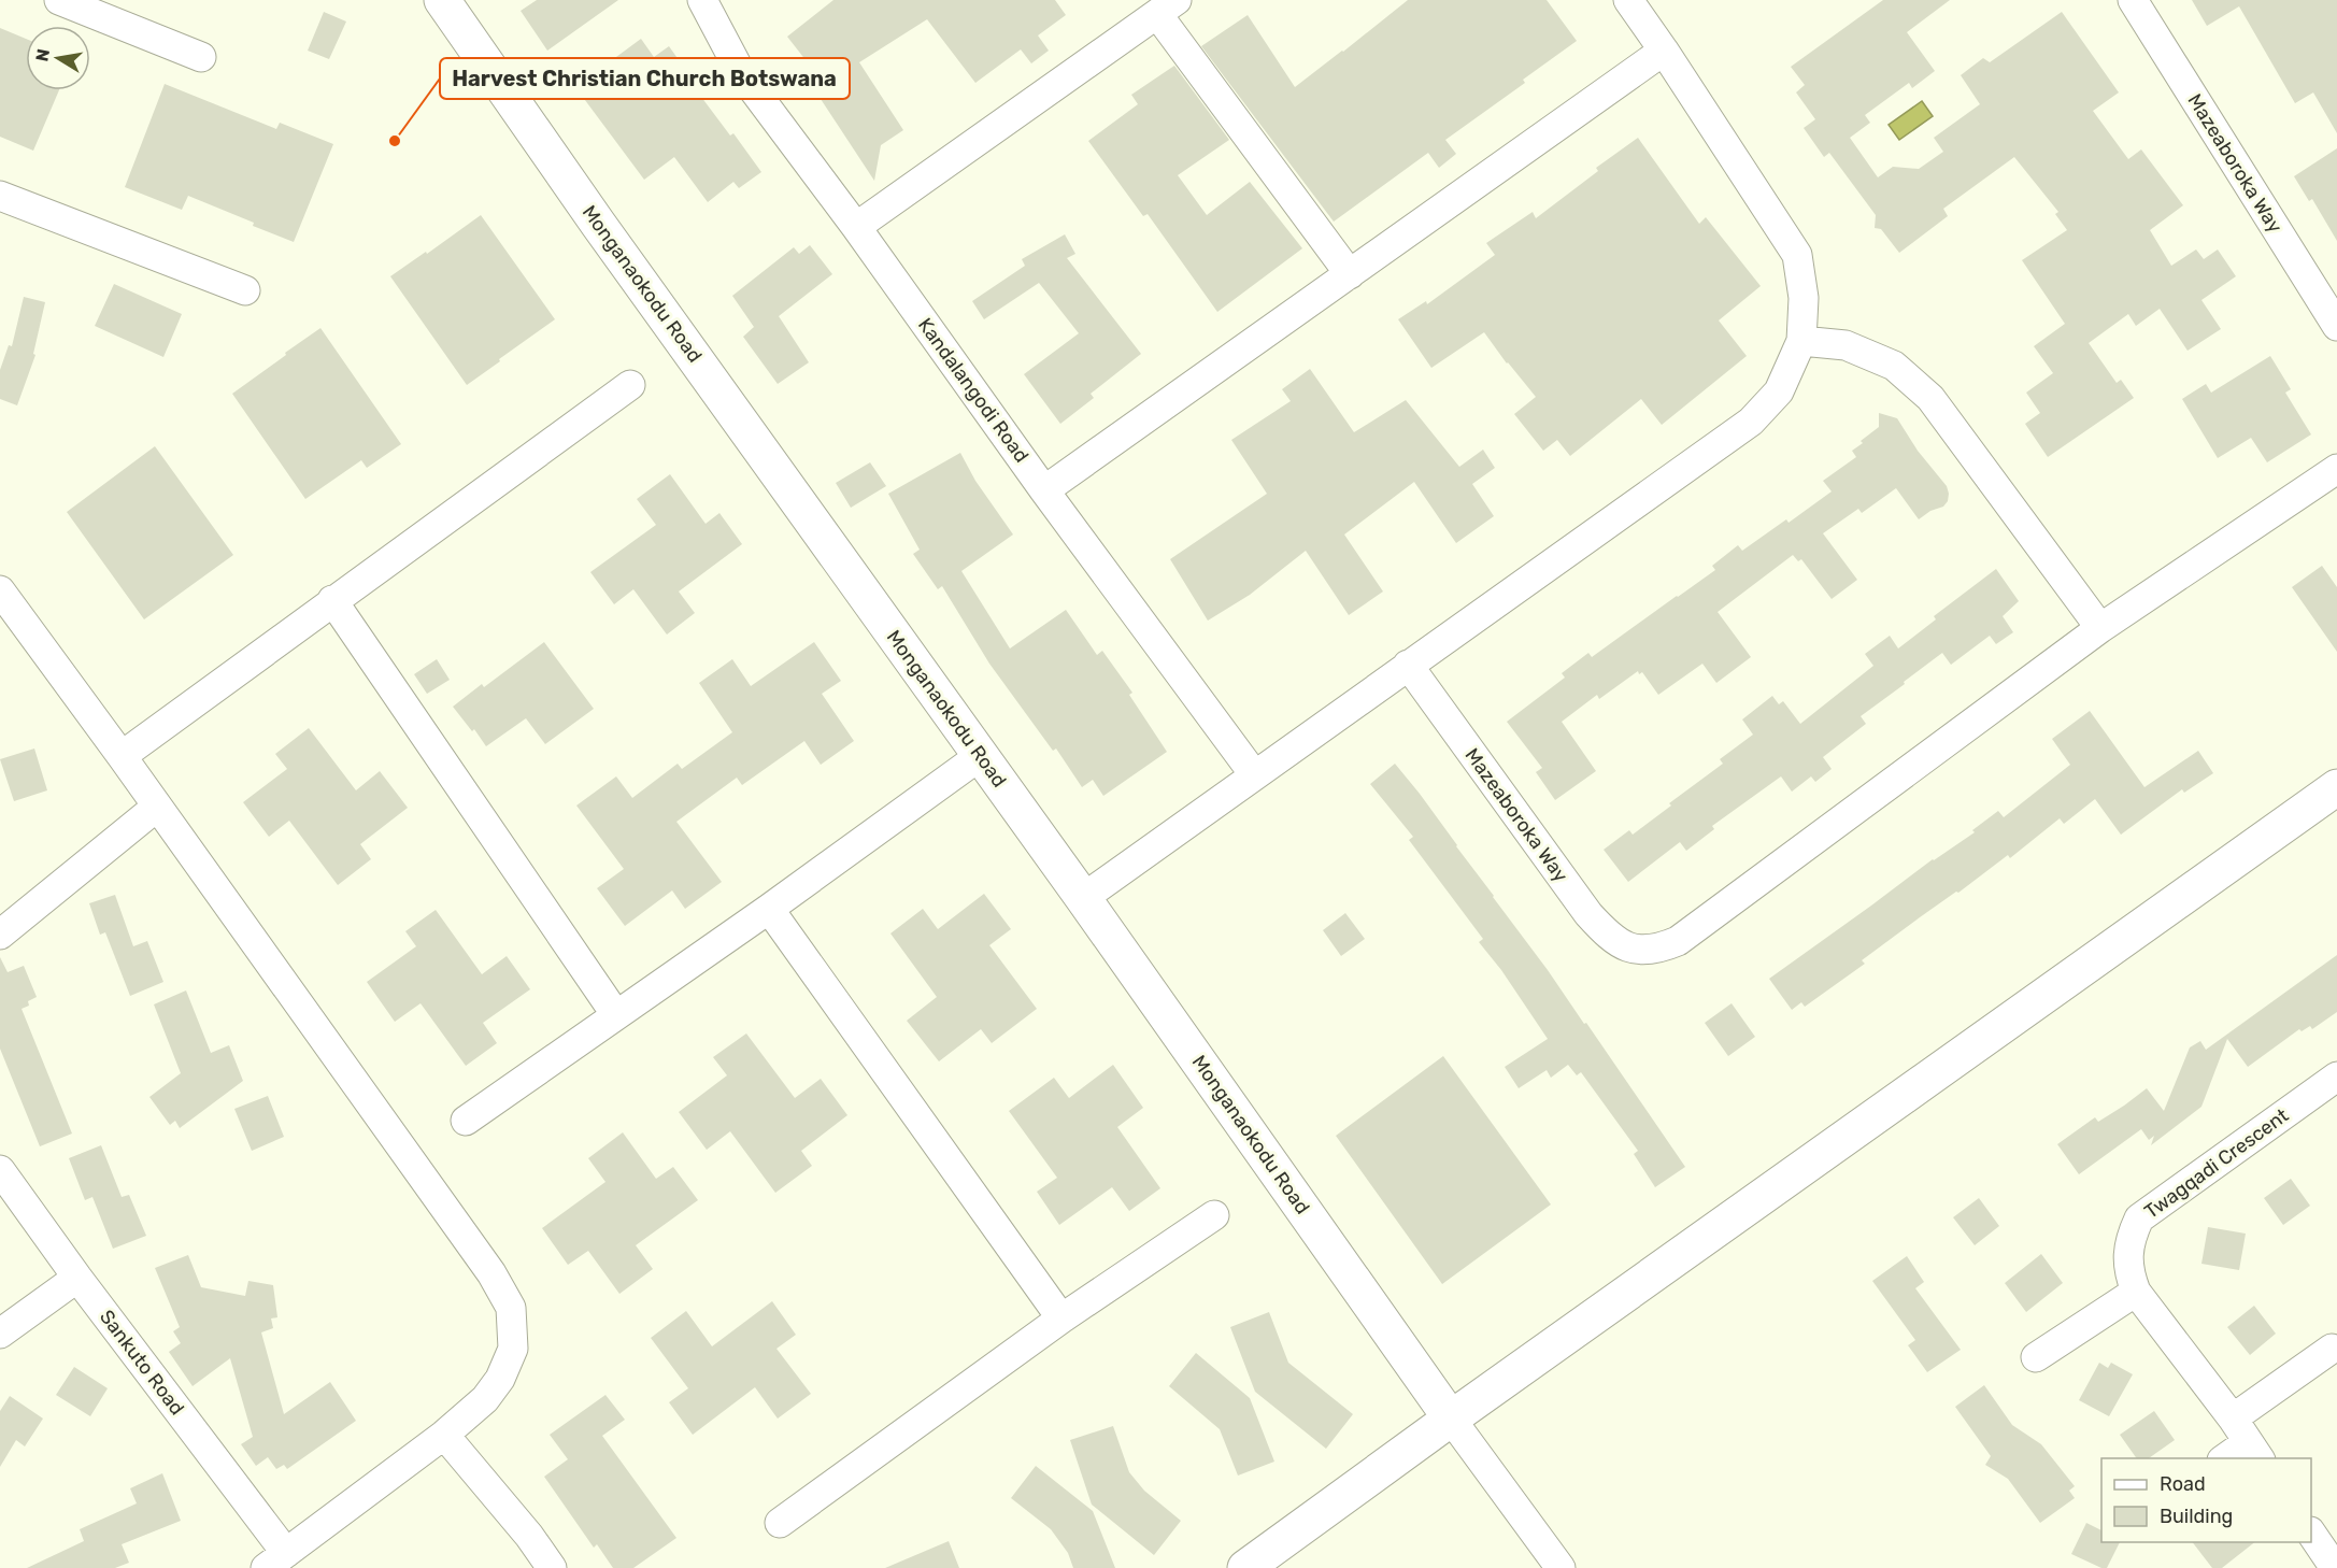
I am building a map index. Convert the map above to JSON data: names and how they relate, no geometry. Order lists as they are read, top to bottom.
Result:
{
  "streets": {
    "street": [
      "Mazeaboroka Way",
      "Monganaokodu Road",
      "Kandalangodi Road",
      "Twagqadi Crescent",
      "Sankuto Road"
    ]
  },
  "places": ["Harvest Christian Church Botswana"],
  "legend": ["Road", "Building"],
  "north": "left"
}
